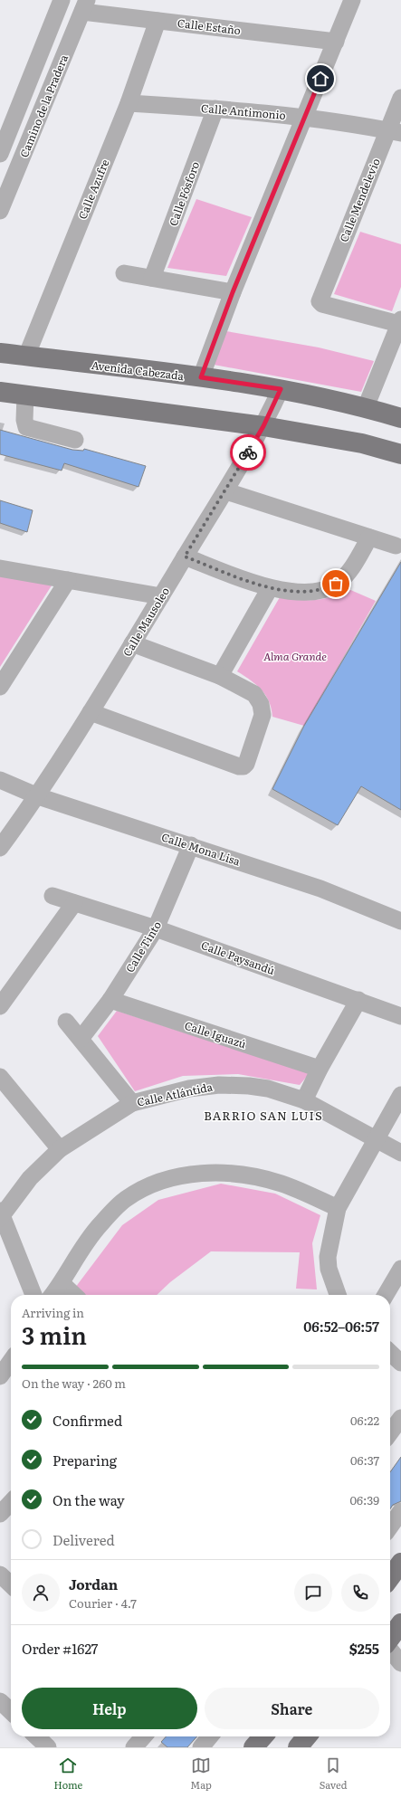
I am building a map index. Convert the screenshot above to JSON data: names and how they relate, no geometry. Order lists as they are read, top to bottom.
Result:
{
  "streets": {
    "main road": ["Avenida Cabezada"],
    "street": [
      "Calle Estaño",
      "Camino de la Pradera",
      "Calle Antimonio",
      "Calle Azufre",
      "Calle Fósforo",
      "Calle Mendelevio",
      "Calle Mausoleo",
      "Calle Mona Lisa",
      "Calle Tinto",
      "Calle Paysandú",
      "Calle Iguazú",
      "Calle Atlántida"
    ]
  },
  "crossings": [
    ["Calle Estaño", "Camino de la Pradera"],
    ["Calle Estaño", "Calle Azufre"],
    ["Calle Antimonio", "Calle Azufre"],
    ["Calle Antimonio", "Calle Fósforo"],
    ["Calle Antimonio", "Calle Mendelevio"],
    ["Calle Azufre", "Avenida Cabezada"],
    ["Avenida Cabezada", "Calle Mausoleo"],
    ["Calle Mausoleo", "Calle Mona Lisa"],
    ["Calle Mona Lisa", "Calle Tinto"],
    ["Calle Tinto", "Calle Paysandú"],
    ["Calle Tinto", "Calle Iguazú"]
  ],
  "districts": ["BARRIO SAN LUIS"],
  "parks": ["Alma Grande"],
  "page": {
    "heading": ["3 min", "Arriving in", "06:52–06:57"],
    "panel": [
      "Jordan",
      "Courier · 4.7",
      "Order #1627",
      "$255"
    ],
    "bar": "On the way · 260 m",
    "list": [
      ["Confirmed", "06:22"],
      ["Preparing", "06:37"],
      ["On the way", "06:39"],
      "Delivered"
    ],
    "buttons": ["Help", "Share"],
    "tabs": ["Home", "Map", "Saved"]
  }
}
